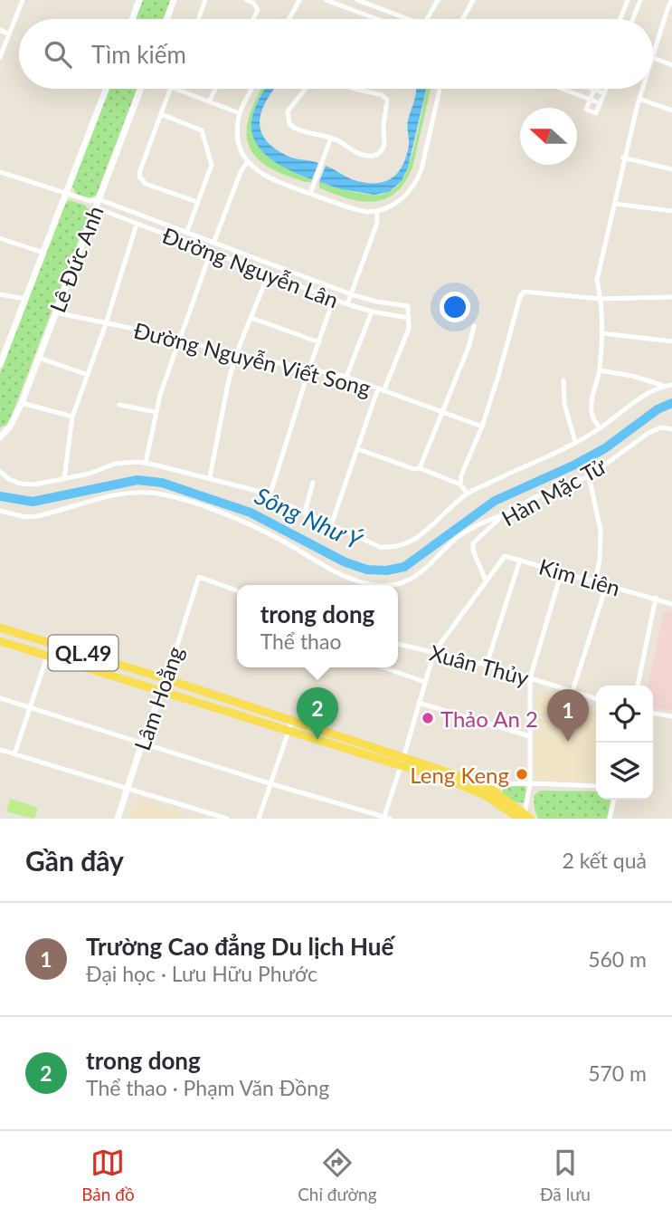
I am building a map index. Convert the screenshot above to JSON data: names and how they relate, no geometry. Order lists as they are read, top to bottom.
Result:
{
  "streets": {
    "main road": ["QL.49"],
    "street": [
      "Lê Đức Anh",
      "Đường Nguyễn Lân",
      "Đường Nguyễn Viết Song",
      "Hàn Mặc Tử",
      "Kim Liên",
      "Xuân Thủy",
      "Lâm Hoằng"
    ]
  },
  "crossings": [
    ["Lê Đức Anh", "Đường Nguyễn Lân"],
    ["Lê Đức Anh", "Đường Nguyễn Viết Song"],
    ["Hàn Mặc Tử", "Kim Liên"],
    ["QL.49", "Lâm Hoằng"]
  ],
  "water": ["Sông Như Ý"],
  "places": ["Thảo An 2", "Leng Keng"],
  "north": "left",
  "page": {
    "search": "Tìm kiếm",
    "popup": ["trong dong", "Thể thao"],
    "pins": ["2", "1"],
    "heading": ["Gần đây", "2 kết quả"],
    "list": [
      {
        "mark": "1",
        "name": "Trường Cao đẳng Du lịch Huế",
        "note": "Đại học · Lưu Hữu Phước",
        "value": "560 m"
      },
      {
        "mark": "2",
        "name": "trong dong",
        "note": "Thể thao · Phạm Văn Đồng",
        "value": "570 m"
      }
    ],
    "nav": ["Bản đồ", "Chỉ đường", "Đã lưu"]
  }
}
